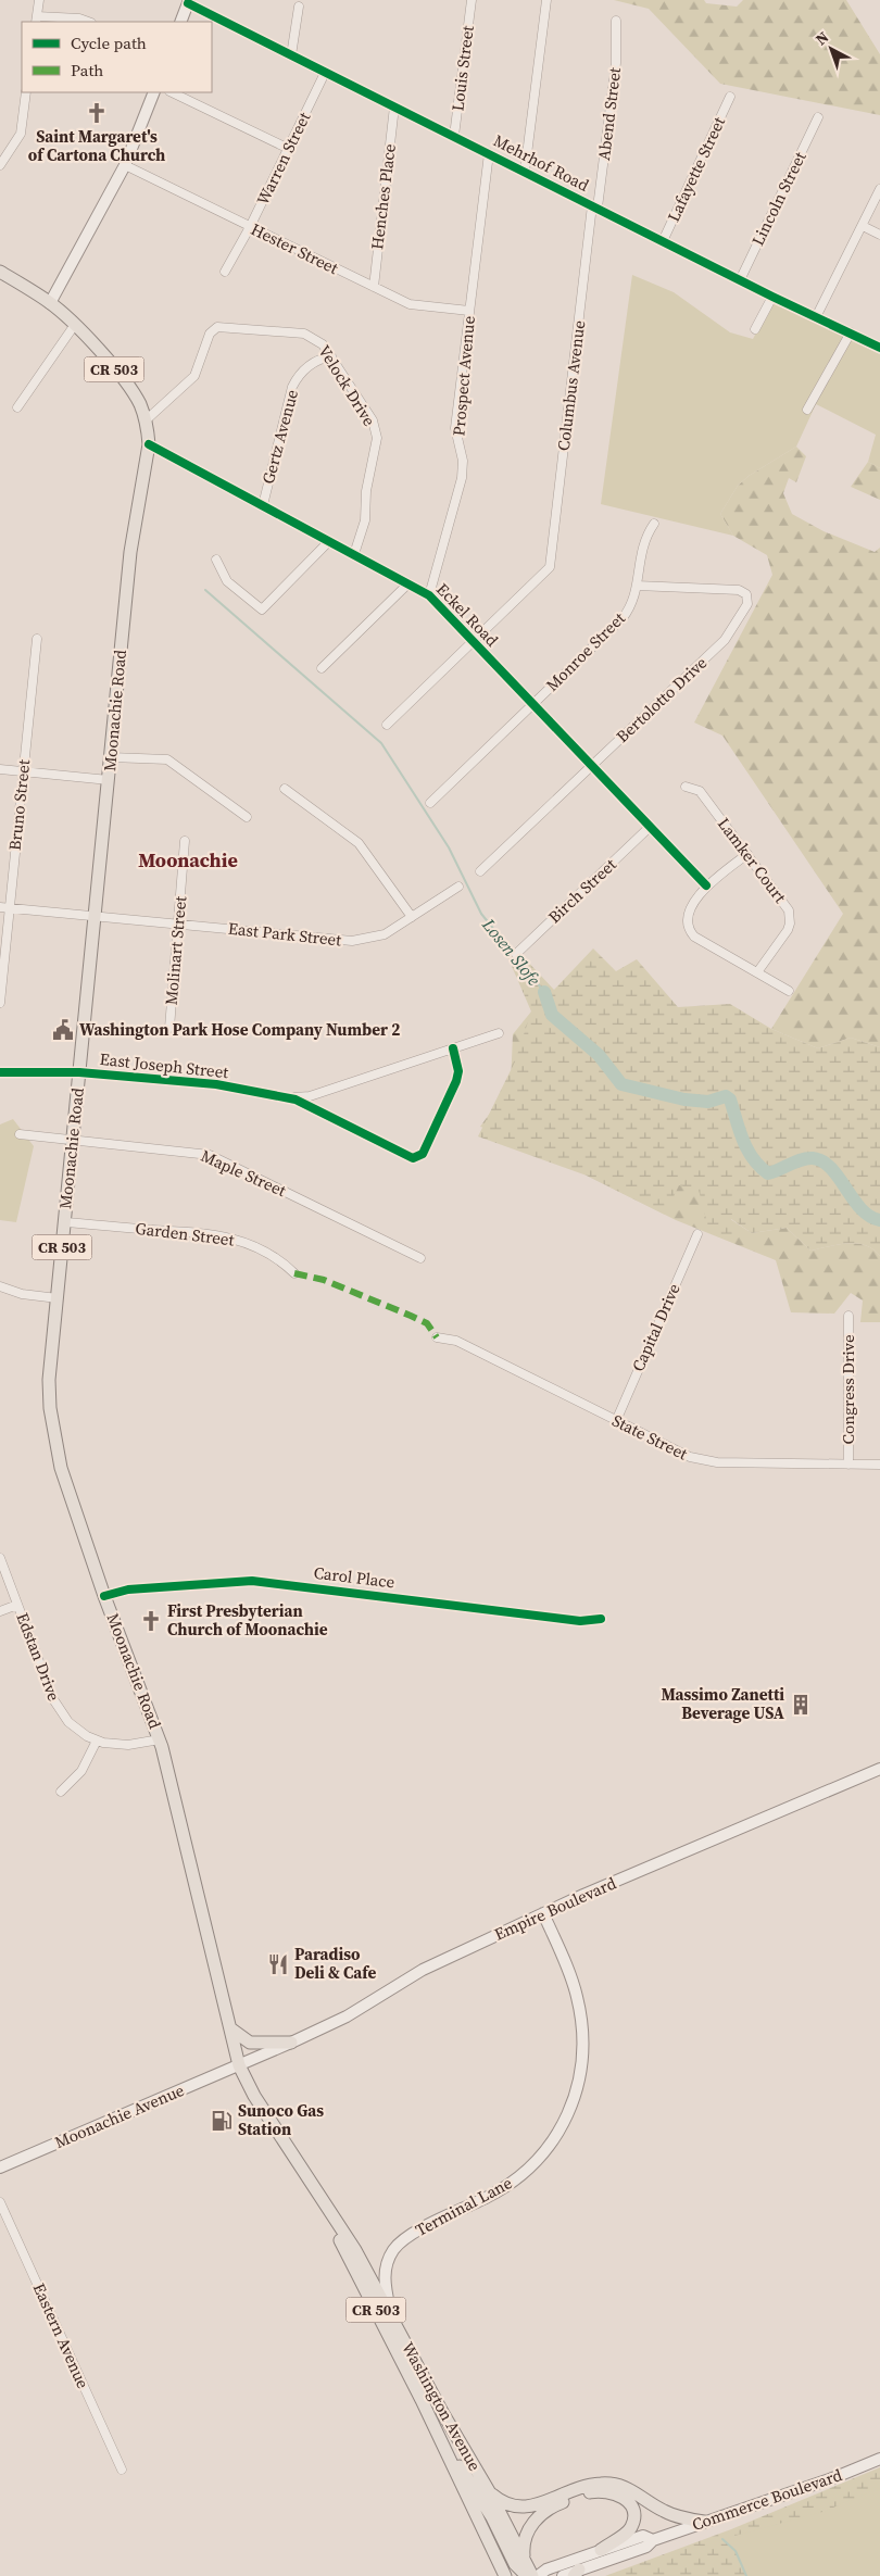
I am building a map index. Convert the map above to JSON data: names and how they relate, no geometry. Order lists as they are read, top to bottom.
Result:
{
  "streets": {
    "main road": [
      "CR 503",
      "Moonachie Road",
      "Empire Boulevard",
      "Moonachie Avenue",
      "Terminal Lane",
      "Washington Avenue",
      "Commerce Boulevard"
    ],
    "street": [
      "Louis Street",
      "Abend Street",
      "Warren Street",
      "Mehrhof Road",
      "Lafayette Street",
      "Henches Place",
      "Lincoln Street",
      "Hester Street",
      "Prospect Avenue",
      "Velock Drive",
      "Columbus Avenue",
      "Gertz Avenue",
      "Eckel Road",
      "Monroe Street",
      "Bertolotto Drive",
      "Bruno Street",
      "Lamker Court",
      "Birch Street",
      "East Park Street",
      "Molinart Street",
      "East Joseph Street",
      "Maple Street",
      "Garden Street",
      "Capital Drive",
      "Congress Drive",
      "State Street",
      "Carol Place",
      "Edstan Drive",
      "Eastern Avenue"
    ]
  },
  "crossings": [
    ["Louis Street", "Mehrhof Road"],
    ["Abend Street", "Mehrhof Road"],
    ["Abend Street", "Columbus Avenue"],
    ["Warren Street", "Mehrhof Road"],
    ["Warren Street", "Hester Street"],
    ["Mehrhof Road", "Lafayette Street"],
    ["Mehrhof Road", "Henches Place"],
    ["Mehrhof Road", "Lincoln Street"],
    ["Mehrhof Road", "Prospect Avenue"],
    ["Mehrhof Road", "Columbus Avenue"],
    ["Henches Place", "Hester Street"],
    ["Hester Street", "Prospect Avenue"],
    ["CR 503", "Velock Drive"],
    ["CR 503", "Eckel Road"],
    ["CR 503", "Moonachie Road"],
    ["Prospect Avenue", "Eckel Road"],
    ["Velock Drive", "Gertz Avenue"],
    ["Velock Drive", "Eckel Road"],
    ["Columbus Avenue", "Eckel Road"],
    ["Gertz Avenue", "Eckel Road"],
    ["Eckel Road", "Monroe Street"],
    ["Eckel Road", "Bertolotto Drive"],
    ["Eckel Road", "Moonachie Road"],
    ["Eckel Road", "Birch Street"],
    ["Monroe Street", "Bertolotto Drive"],
    ["Moonachie Road", "East Park Street"],
    ["Moonachie Road", "East Joseph Street"],
    ["Moonachie Road", "Maple Street"],
    ["Moonachie Road", "Garden Street"],
    ["Moonachie Road", "Carol Place"],
    ["Moonachie Road", "Edstan Drive"],
    ["Moonachie Road", "Empire Boulevard"],
    ["Moonachie Road", "Moonachie Avenue"],
    ["Moonachie Road", "Washington Avenue"],
    ["Bruno Street", "East Park Street"],
    ["East Park Street", "Molinart Street"],
    ["Capital Drive", "State Street"],
    ["Congress Drive", "State Street"],
    ["Empire Boulevard", "Moonachie Avenue"],
    ["Empire Boulevard", "Terminal Lane"],
    ["Empire Boulevard", "Washington Avenue"],
    ["Moonachie Avenue", "Washington Avenue"],
    ["Terminal Lane", "Washington Avenue"]
  ],
  "districts": ["Moonachie"],
  "water": ["Losen Slofe"],
  "places": {
    "church": ["Saint Margaret's of Cartona Church", "First Presbyterian Church of Moonachie"],
    "public building": ["Washington Park Hose Company Number 2"],
    "building": ["Massimo Zanetti Beverage USA"],
    "restaurant": ["Paradiso Deli & Cafe"],
    "fuel station": ["Sunoco Gas Station"]
  },
  "legend": ["Cycle path", "Path"],
  "north": "top left"
}
